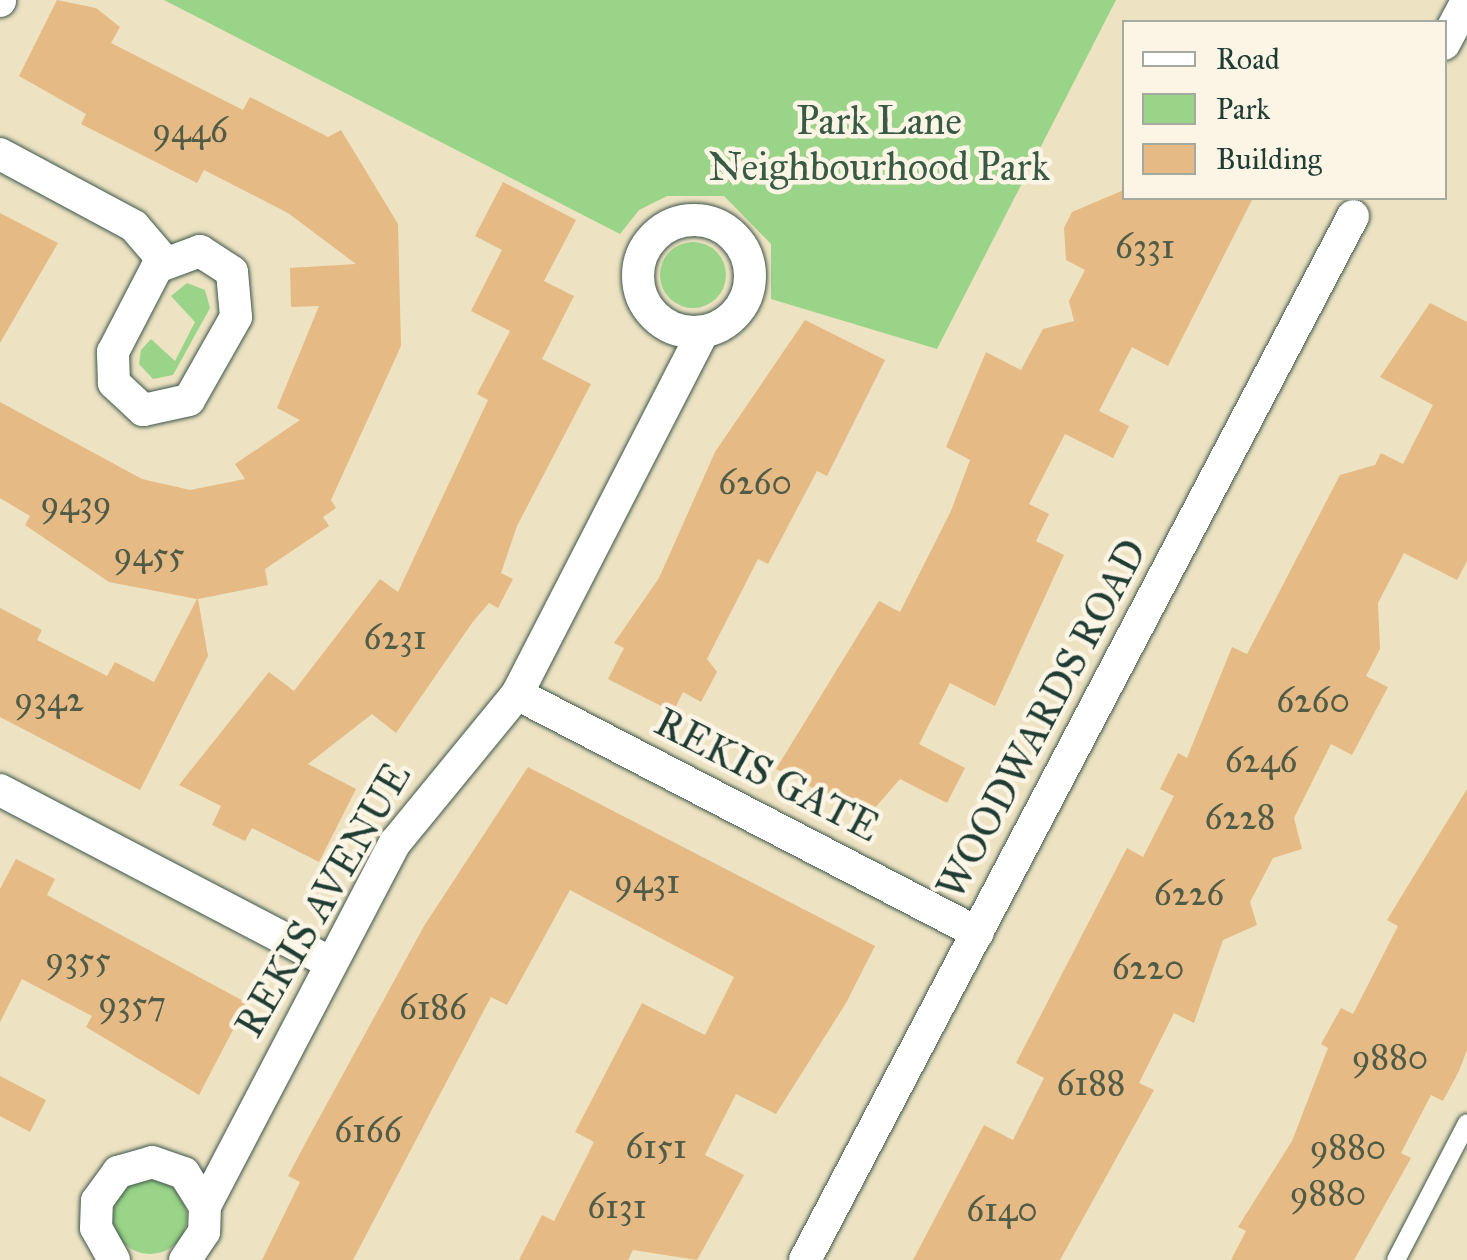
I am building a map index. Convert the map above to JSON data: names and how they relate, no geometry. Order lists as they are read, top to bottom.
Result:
{
  "streets": {
    "street": ["WOODWARDS ROAD", "REKIS GATE", "REKIS AVENUE"]
  },
  "crossings": [
    ["WOODWARDS ROAD", "REKIS GATE"],
    ["REKIS GATE", "REKIS AVENUE"]
  ],
  "parks": ["Park Lane Neighbourhood Park"],
  "house_numbers": [
    "9446",
    "6331",
    "6260",
    "9439",
    "9455",
    "6231",
    "9342",
    "6260",
    "6246",
    "6228",
    "9431",
    "6226",
    "9355",
    "6220",
    "9357",
    "6186",
    "9880",
    "6188",
    "6166",
    "6151",
    "9880",
    "9880",
    "6131",
    "6140"
  ],
  "legend": ["Road", "Park", "Building"]
}
